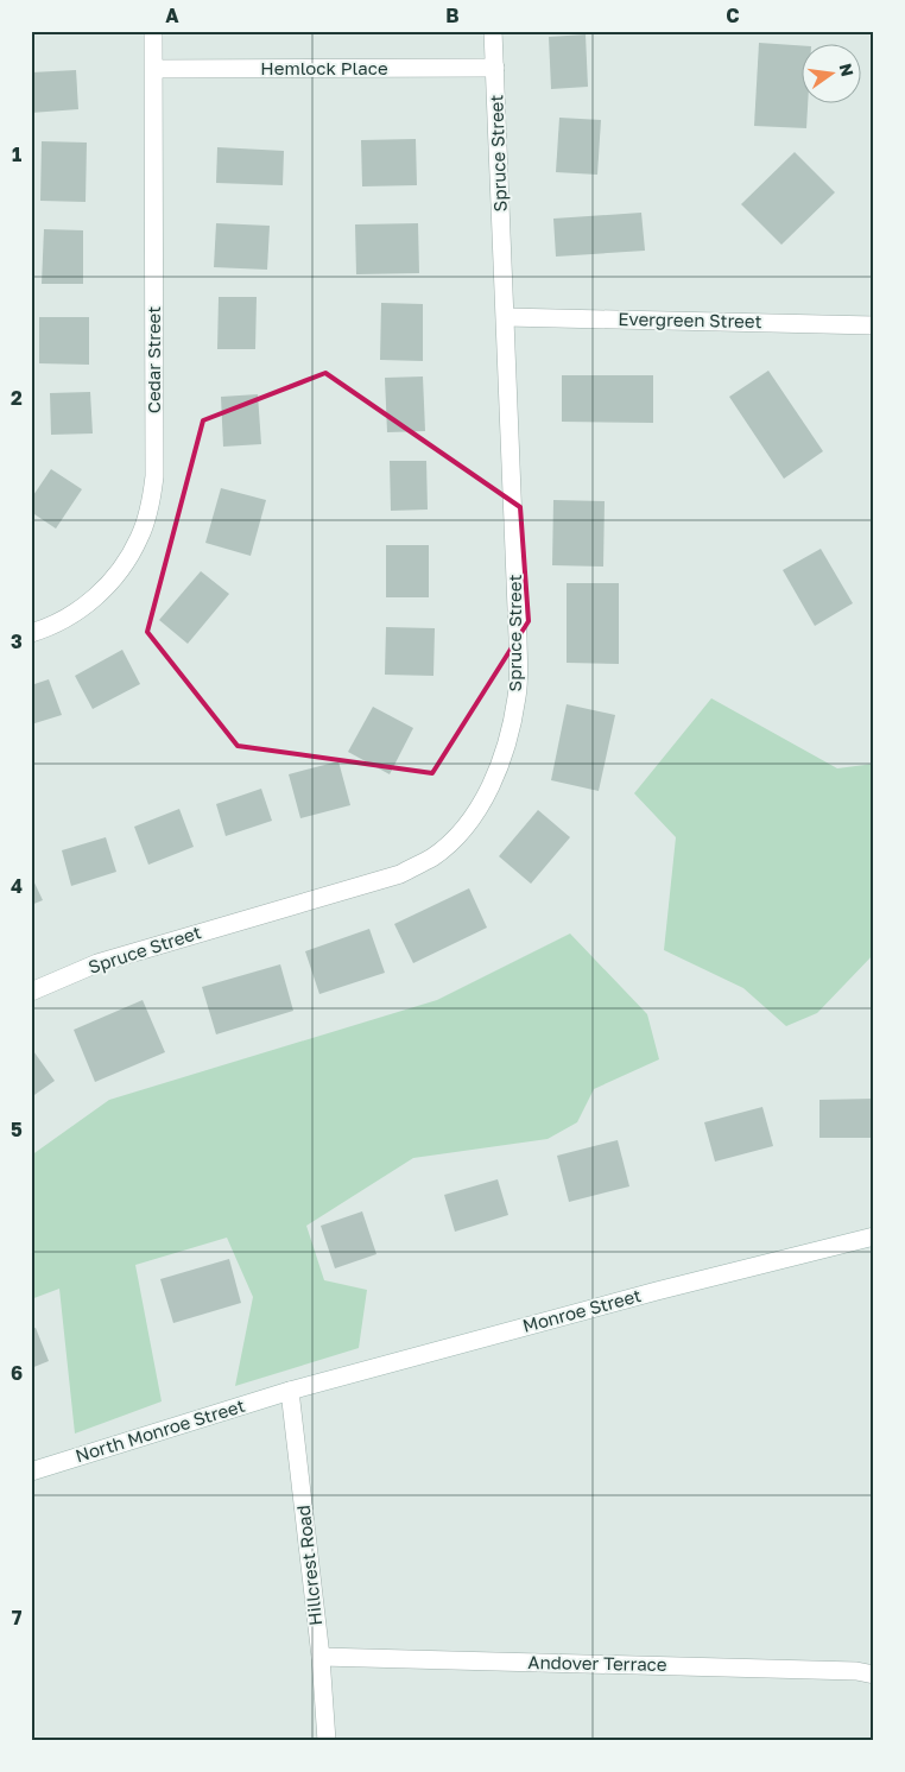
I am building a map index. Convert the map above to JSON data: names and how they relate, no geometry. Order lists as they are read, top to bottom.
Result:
{
  "streets": {
    "street": [
      "Hemlock Place",
      "Spruce Street",
      "Evergreen Street",
      "Cedar Street",
      "Monroe Street",
      "North Monroe Street",
      "Hillcrest Road",
      "Andover Terrace"
    ]
  },
  "crossings": [
    ["Hemlock Place", "Spruce Street"],
    ["Hemlock Place", "Cedar Street"],
    ["Spruce Street", "Evergreen Street"],
    ["Monroe Street", "North Monroe Street"],
    ["Monroe Street", "Hillcrest Road"],
    ["North Monroe Street", "Hillcrest Road"],
    ["Hillcrest Road", "Andover Terrace"]
  ],
  "north": "right",
  "grid": {
    "columns": ["A", "B", "C"],
    "rows": [
      "1",
      "2",
      "3",
      "4",
      "5",
      "6",
      "7"
    ]
  }
}
